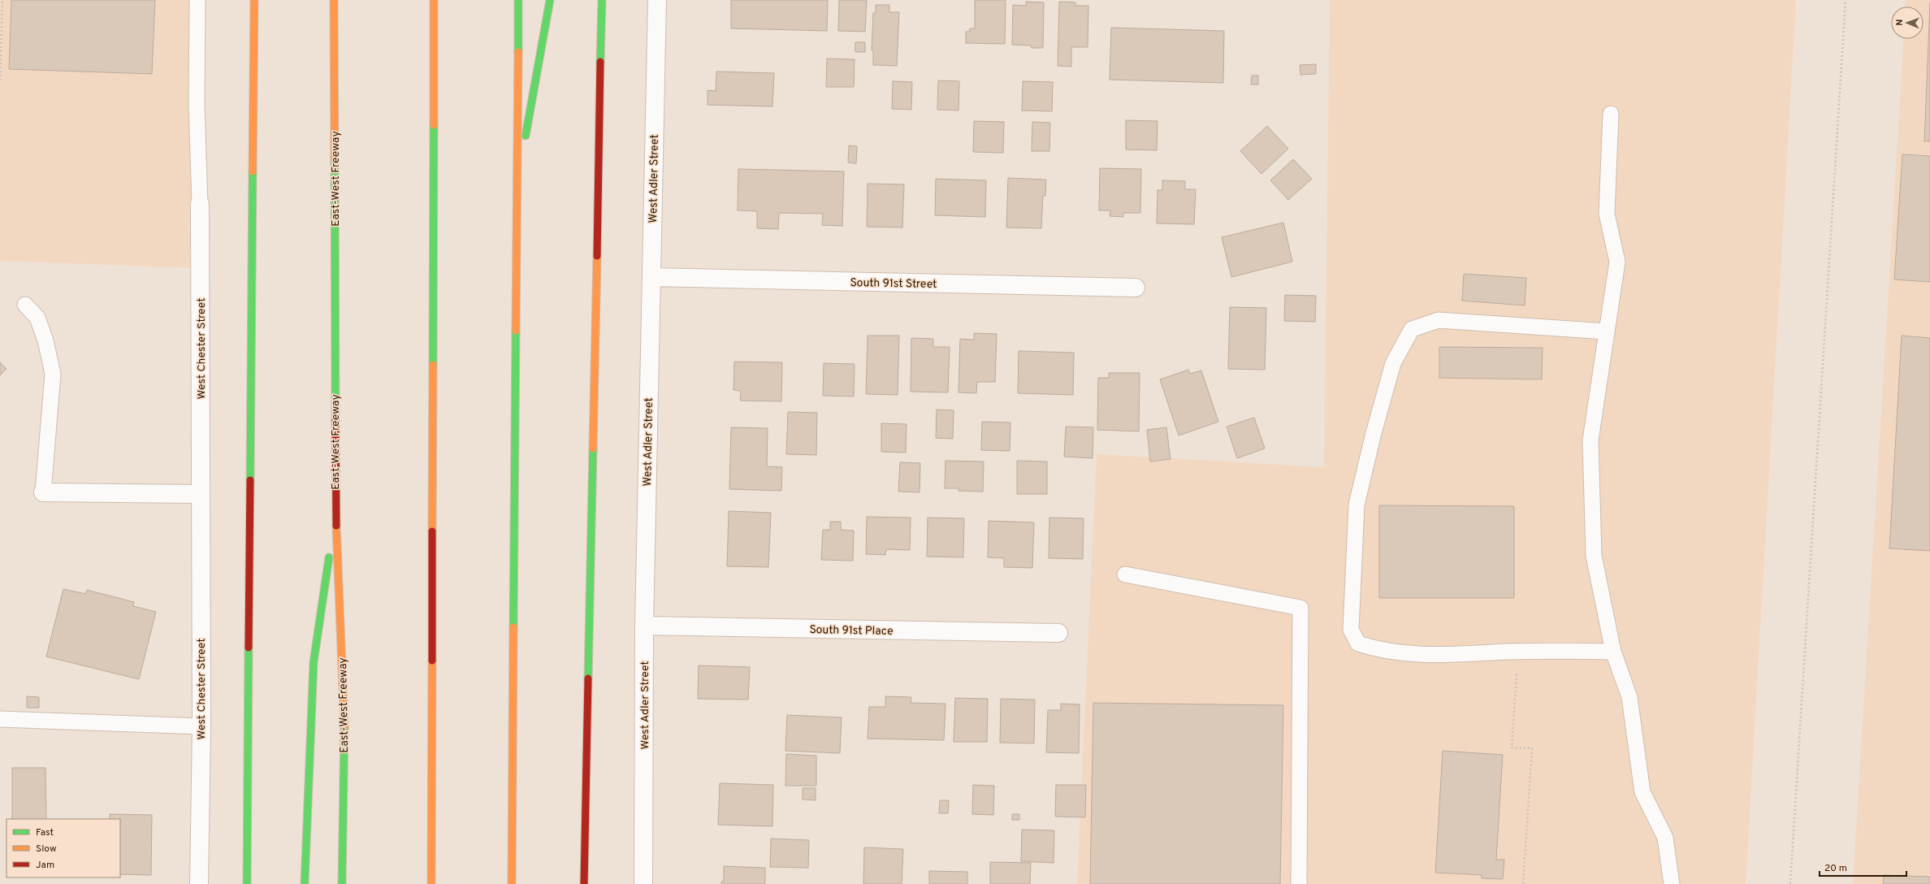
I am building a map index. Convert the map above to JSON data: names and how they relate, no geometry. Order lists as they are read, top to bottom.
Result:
{
  "streets": {
    "highway": ["East-West Freeway"],
    "street": [
      "West Adler Street",
      "South 91st Street",
      "West Chester Street",
      "South 91st Place"
    ]
  },
  "crossings": [
    ["West Adler Street", "South 91st Street"],
    ["West Adler Street", "South 91st Place"]
  ],
  "legend": ["Fast", "Slow", "Jam"],
  "scale_bar": "20 m",
  "north": "left"
}
